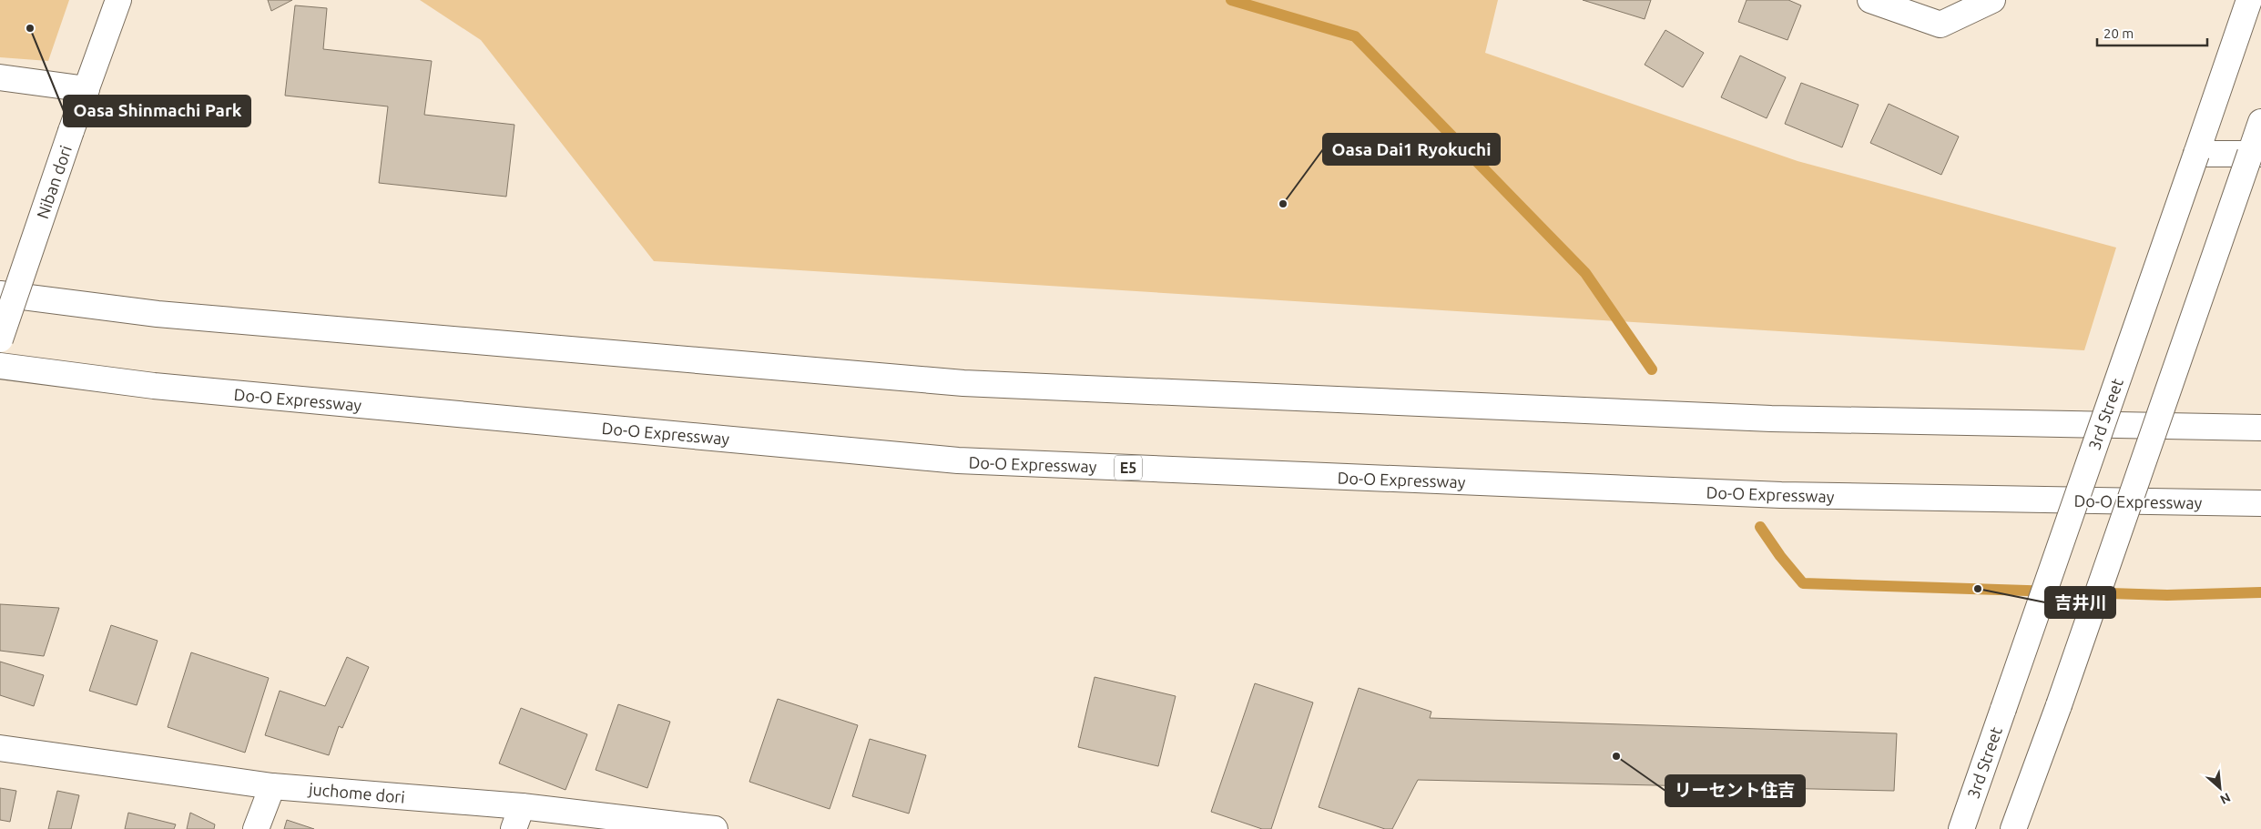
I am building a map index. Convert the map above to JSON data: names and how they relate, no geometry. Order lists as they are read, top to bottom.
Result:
{
  "streets": {
    "main road": [
      "Niban dori",
      "Do-O Expressway",
      "3rd Street",
      "E5",
      "juchome dori"
    ]
  },
  "places": [
    "Oasa Shinmachi Park",
    "Oasa Dai1 Ryokuchi",
    "吉井川",
    "リーセント住吉"
  ],
  "scale_bar": "20 m",
  "north": "bottom right"
}
